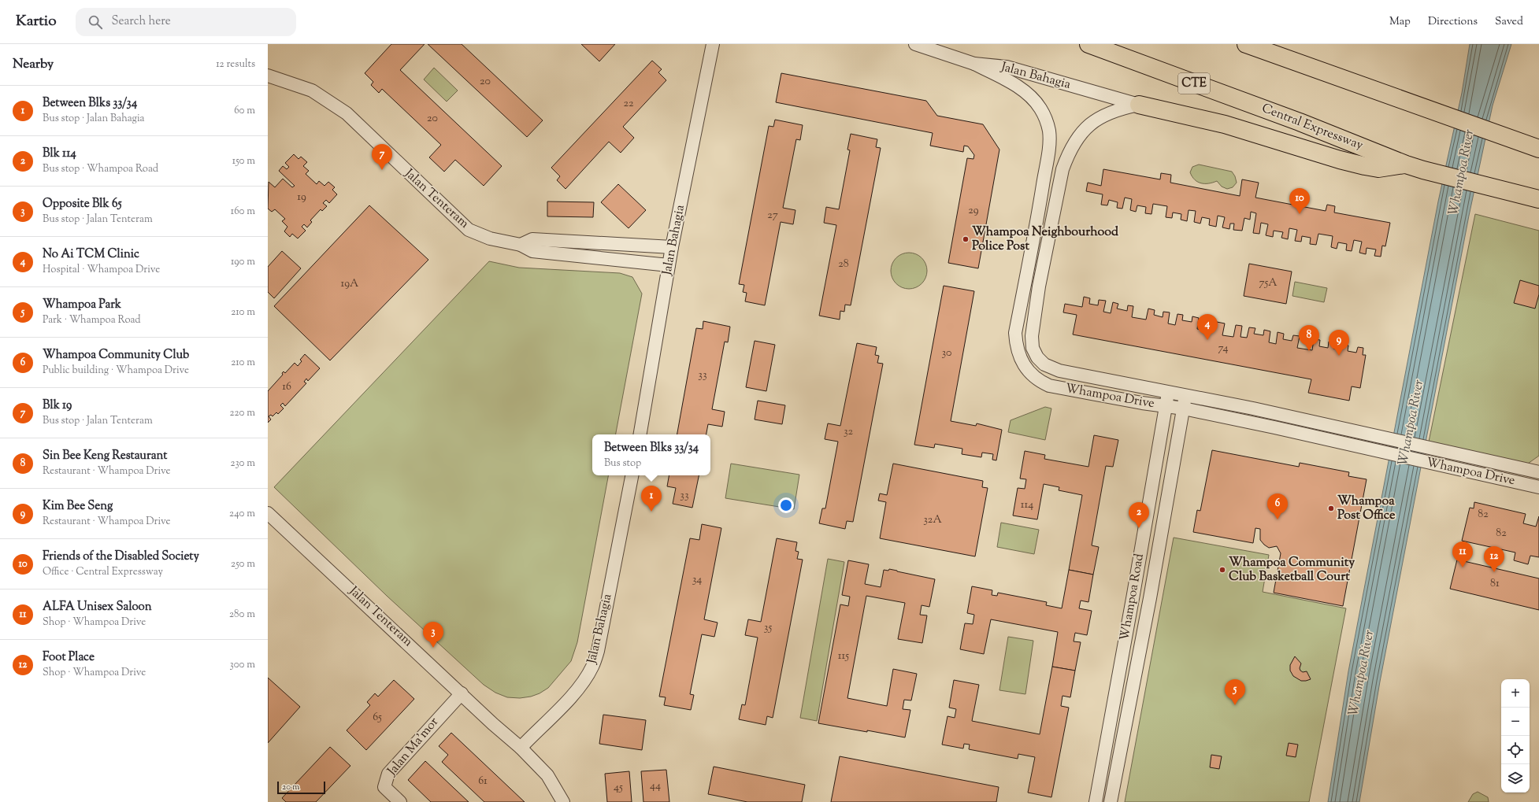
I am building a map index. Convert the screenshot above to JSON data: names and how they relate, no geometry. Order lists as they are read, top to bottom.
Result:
{
  "streets": {
    "highway": ["CTE", "Central Expressway"],
    "street": [
      "Jalan Bahagia",
      "Jalan Tenteram",
      "Whampoa Drive",
      "Whampoa Road",
      "Jalan Ma'mor"
    ]
  },
  "crossings": [
    ["Jalan Bahagia", "Jalan Tenteram"],
    ["Jalan Bahagia", "Whampoa Drive"],
    ["Jalan Tenteram", "Jalan Ma'mor"],
    ["Whampoa Drive", "Whampoa Road"]
  ],
  "water": ["Whampoa River"],
  "places": ["Whampoa Neighbourhood Police Post", "Whampoa Post Office", "Whampoa Community Club Basketball Court"],
  "house_numbers": [
    "20",
    "22",
    "20",
    "19",
    "29",
    "27",
    "28",
    "75A",
    "19A",
    "74",
    "30",
    "33",
    "16",
    "32",
    "33",
    "114",
    "82",
    "32A",
    "82",
    "34",
    "81",
    "35",
    "115",
    "65",
    "61",
    "44",
    "45"
  ],
  "scale_bar": "20 m",
  "page": {
    "header": "Kartio",
    "search": "Search here",
    "nav": ["Map", "Directions", "Saved"],
    "heading": ["Nearby", "12 results"],
    "list": [
      {
        "mark": "1",
        "name": "Between Blks 33/34",
        "note": "Bus stop · Jalan Bahagia",
        "value": "60 m"
      },
      {
        "mark": "2",
        "name": "Blk 114",
        "note": "Bus stop · Whampoa Road",
        "value": "150 m"
      },
      {
        "mark": "3",
        "name": "Opposite Blk 65",
        "note": "Bus stop · Jalan Tenteram",
        "value": "160 m"
      },
      {
        "mark": "4",
        "name": "No Ai TCM Clinic",
        "note": "Hospital · Whampoa Drive",
        "value": "190 m"
      },
      {
        "mark": "5",
        "name": "Whampoa Park",
        "note": "Park · Whampoa Road",
        "value": "210 m"
      },
      {
        "mark": "6",
        "name": "Whampoa Community Club",
        "note": "Public building · Whampoa Drive",
        "value": "210 m"
      },
      {
        "mark": "7",
        "name": "Blk 19",
        "note": "Bus stop · Jalan Tenteram",
        "value": "220 m"
      },
      {
        "mark": "8",
        "name": "Sin Bee Keng Restaurant",
        "note": "Restaurant · Whampoa Drive",
        "value": "230 m"
      },
      {
        "mark": "9",
        "name": "Kim Bee Seng",
        "note": "Restaurant · Whampoa Drive",
        "value": "240 m"
      },
      {
        "mark": "10",
        "name": "Friends of the Disabled Society",
        "note": "Office · Central Expressway",
        "value": "250 m"
      },
      {
        "mark": "11",
        "name": "ALFA Unisex Saloon",
        "note": "Shop · Whampoa Drive",
        "value": "280 m"
      },
      {
        "mark": "12",
        "name": "Foot Place",
        "note": "Shop · Whampoa Drive",
        "value": "300 m"
      }
    ],
    "pins": [
      "7",
      "10",
      "4",
      "8",
      "9",
      "1",
      "6",
      "2",
      "11",
      "12",
      "3",
      "5"
    ],
    "popup": ["Between Blks 33/34", "Bus stop"],
    "map_buttons": ["+", "−"],
    "scale": "20 m"
  }
}
